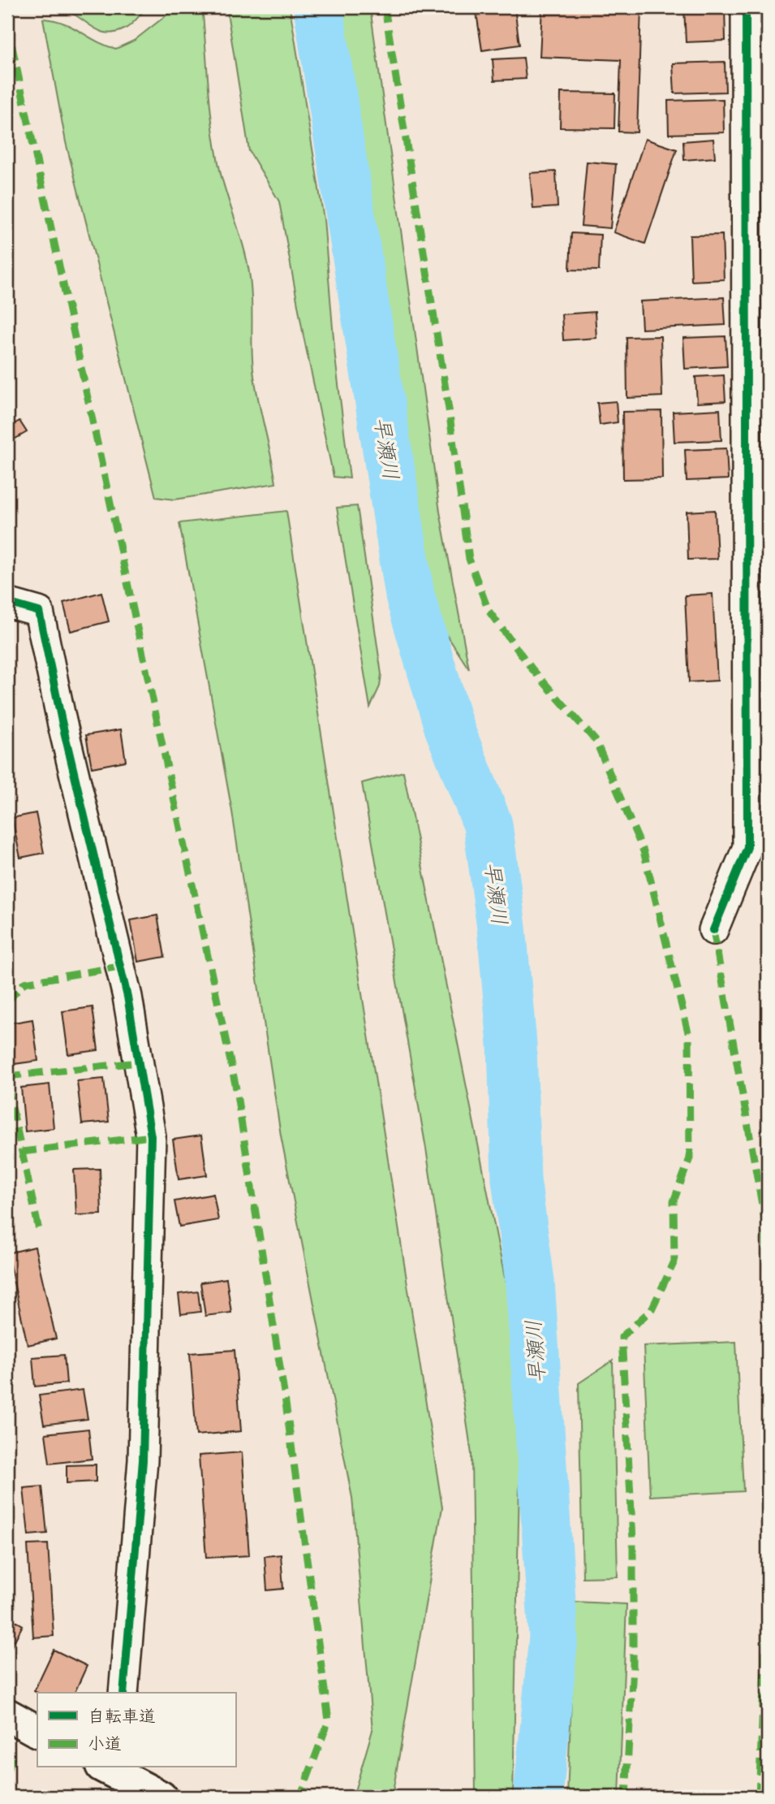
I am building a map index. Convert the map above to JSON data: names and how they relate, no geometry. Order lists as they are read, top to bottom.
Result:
{
  "water": ["早瀬川"],
  "legend": ["自転車道", "小道"]
}
